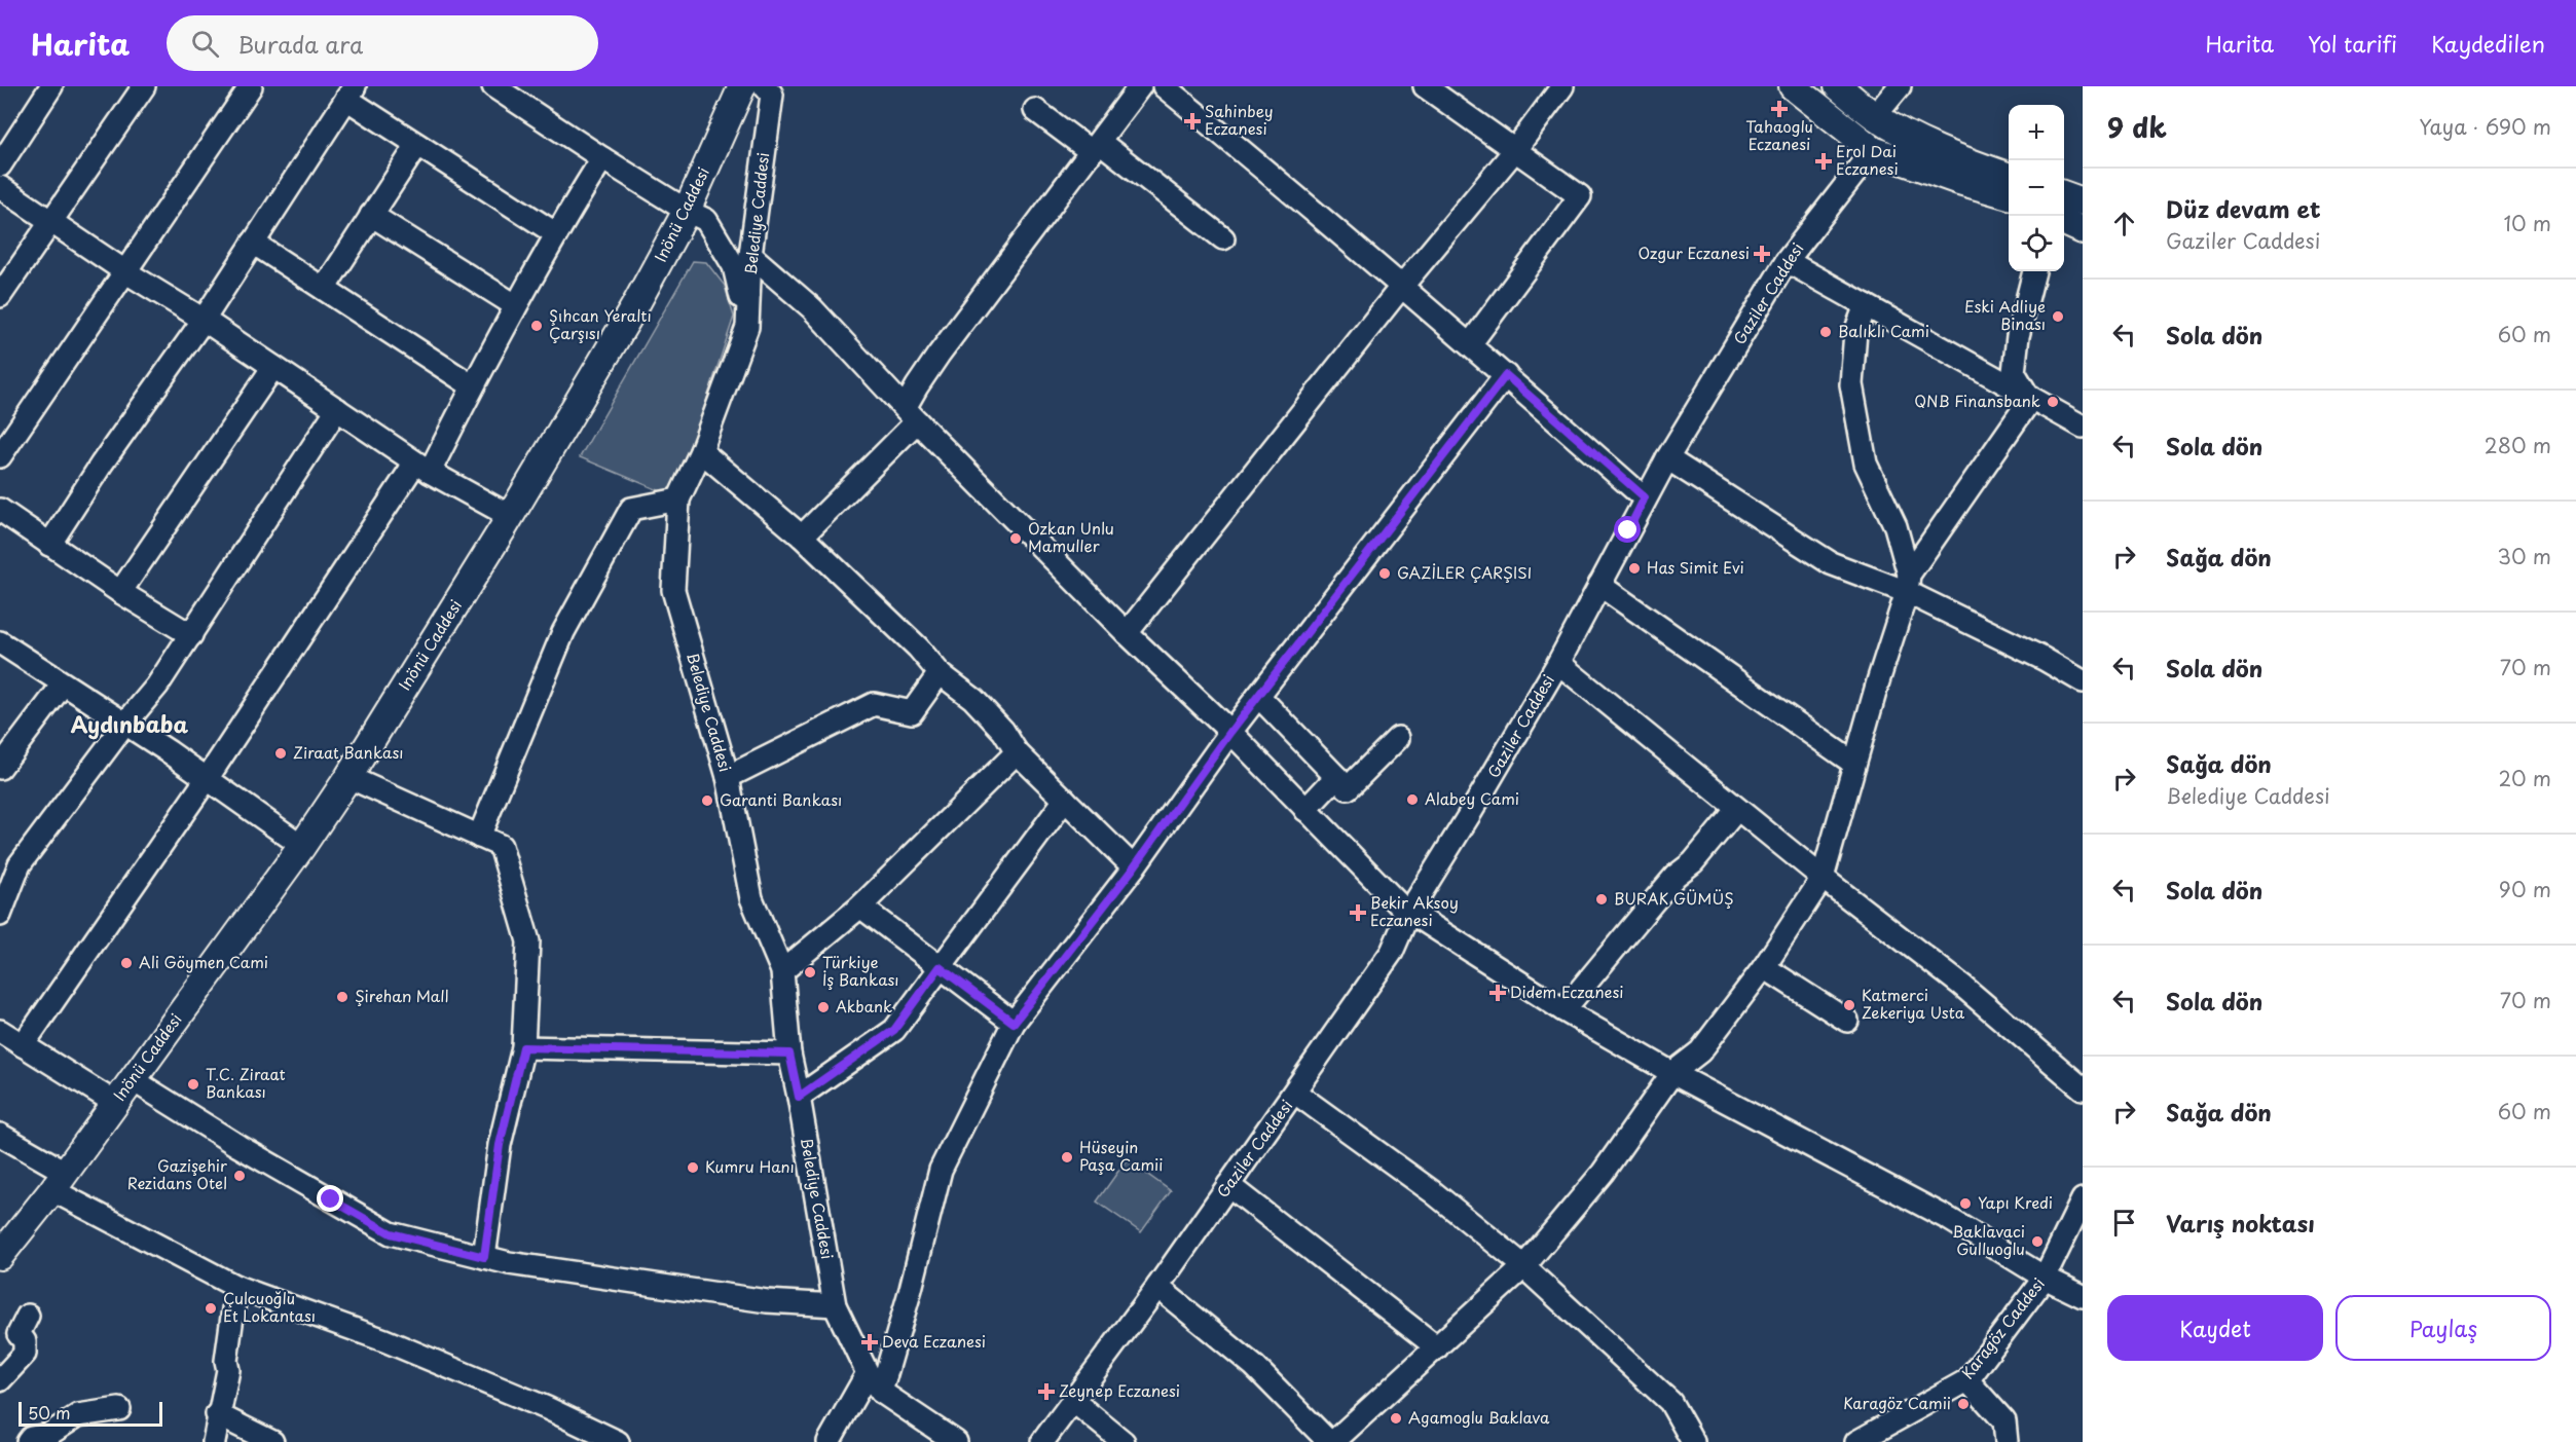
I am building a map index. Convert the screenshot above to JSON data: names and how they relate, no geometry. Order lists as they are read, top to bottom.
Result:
{
  "streets": {
    "main road": ["Inönü Caddesi"],
    "street": ["Belediye Caddesi", "Gaziler Caddesi", "Karagöz Caddesi"]
  },
  "districts": ["Aydınbaba"],
  "places": {
    "health": [
      "Tahaoglu Eczanesi",
      "Sahinbey Eczanesi",
      "Erol Dai Eczanesi",
      "Ozgur Eczanesi",
      "Bekir Aksoy Eczanesi",
      "Didem Eczanesi",
      "Deva Eczanesi",
      "Zeynep Eczanesi"
    ],
    "other": [
      "Eski Adliye Binası",
      "Şıhcan Yeraltı Çarşısı",
      "Balıklı Cami",
      "QNB Finansbank",
      "Ozkan Unlu Mamuller",
      "Has Simit Evi",
      "GAZİLER ÇARŞISI",
      "Ziraat Bankası",
      "Alabey Cami",
      "Garanti Bankası",
      "BURAK GÜMÜŞ",
      "Ali Göymen Cami",
      "Türkiye İş Bankası",
      "Şirehan Mall",
      "Katmerci Zekeriya Usta",
      "Akbank",
      "T.C. Ziraat Bankası",
      "Hüseyin Paşa Camii",
      "Kumru Hanı",
      "Gazişehir Rezidans Otel",
      "Yapı Kredi",
      "Baklavaci Gulluoglu",
      "Çulcuoğlu Et Lokantası",
      "Karagöz Camii",
      "Agamoglu Baklava"
    ]
  },
  "scale_bar": "50 m",
  "page": {
    "header": "Harita",
    "search": "Burada ara",
    "nav": ["Harita", "Yol tarifi", "Kaydedilen"],
    "heading": ["9 dk", "Yaya · 690 m"],
    "map_buttons": ["+", "−"],
    "list": [
      ["Düz devam et", "Gaziler Caddesi", "10 m"],
      ["Sola dön", "60 m"],
      ["Sola dön", "280 m"],
      ["Sağa dön", "30 m"],
      ["Sola dön", "70 m"],
      ["Sağa dön", "Belediye Caddesi", "20 m"],
      ["Sola dön", "90 m"],
      ["Sola dön", "70 m"],
      ["Sağa dön", "60 m"],
      "Varış noktası"
    ],
    "buttons": ["Kaydet", "Paylaş"],
    "scale": "50 m"
  }
}
